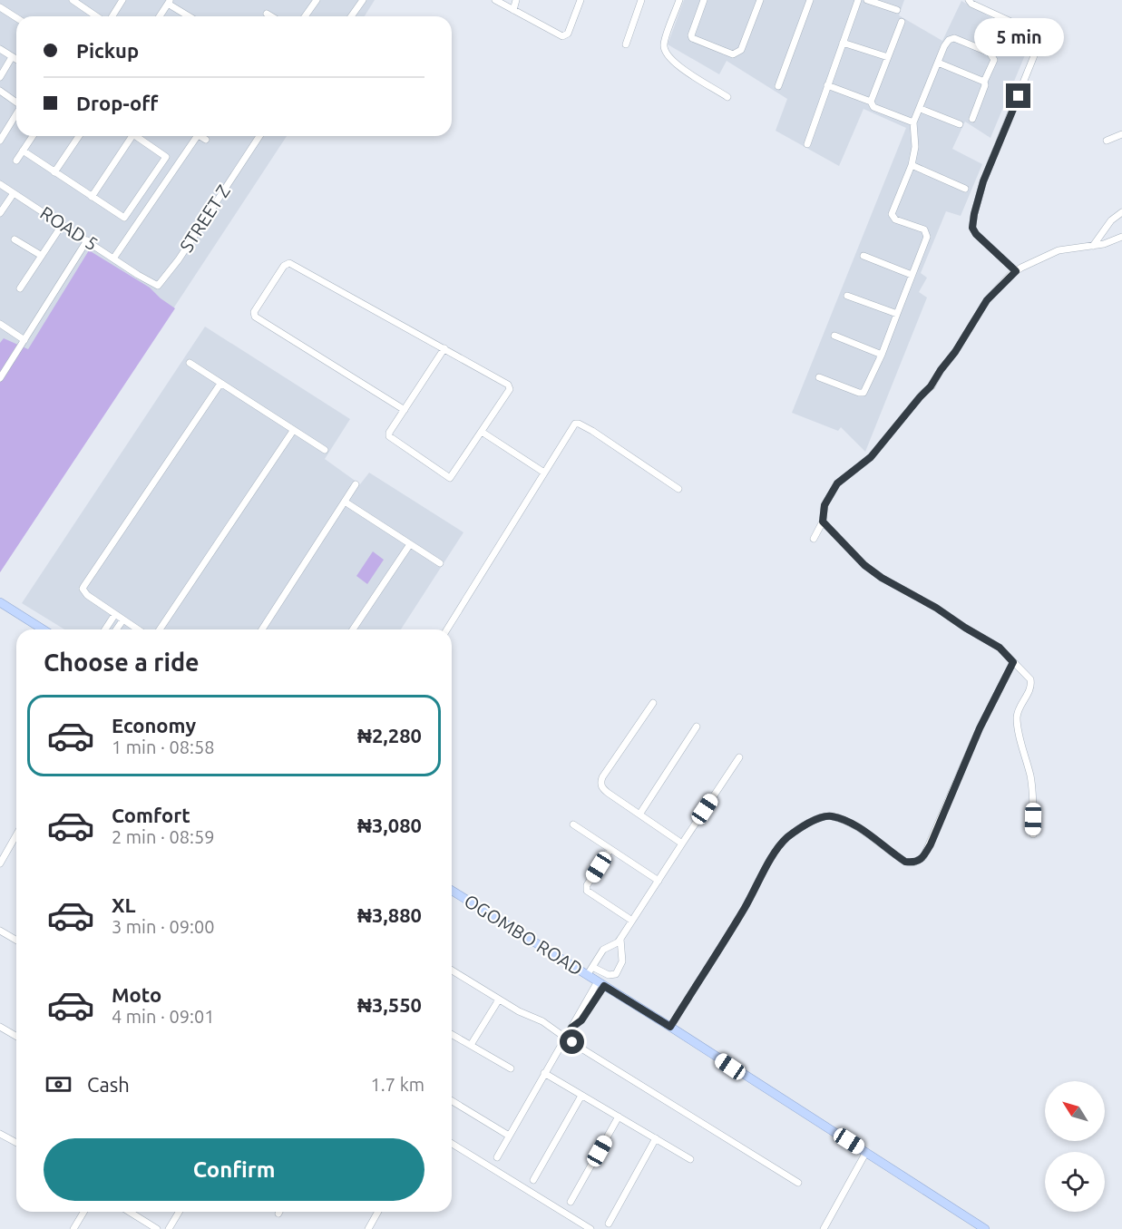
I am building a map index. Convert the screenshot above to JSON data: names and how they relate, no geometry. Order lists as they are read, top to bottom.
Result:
{
  "streets": {
    "main road": ["OGOMBO ROAD"],
    "street": ["STREET Z", "ROAD 5"]
  },
  "crossings": [
    ["STREET Z", "ROAD 5"]
  ],
  "north": "top left",
  "page": {
    "banner": ["Pickup", "Drop-off"],
    "bubble": "5 min",
    "heading": "Choose a ride",
    "list": [
      {
        "name": "Economy",
        "note": "1 min · 08:58",
        "value": "₦2,280"
      },
      {
        "name": "Comfort",
        "note": "2 min · 08:59",
        "value": "₦3,080"
      },
      {
        "name": "XL",
        "note": "3 min · 09:00",
        "value": "₦3,880"
      },
      {
        "name": "Moto",
        "note": "4 min · 09:01",
        "value": "₦3,550"
      }
    ],
    "pay": ["Cash", "1.7 km"],
    "buttons": "Confirm"
  }
}
